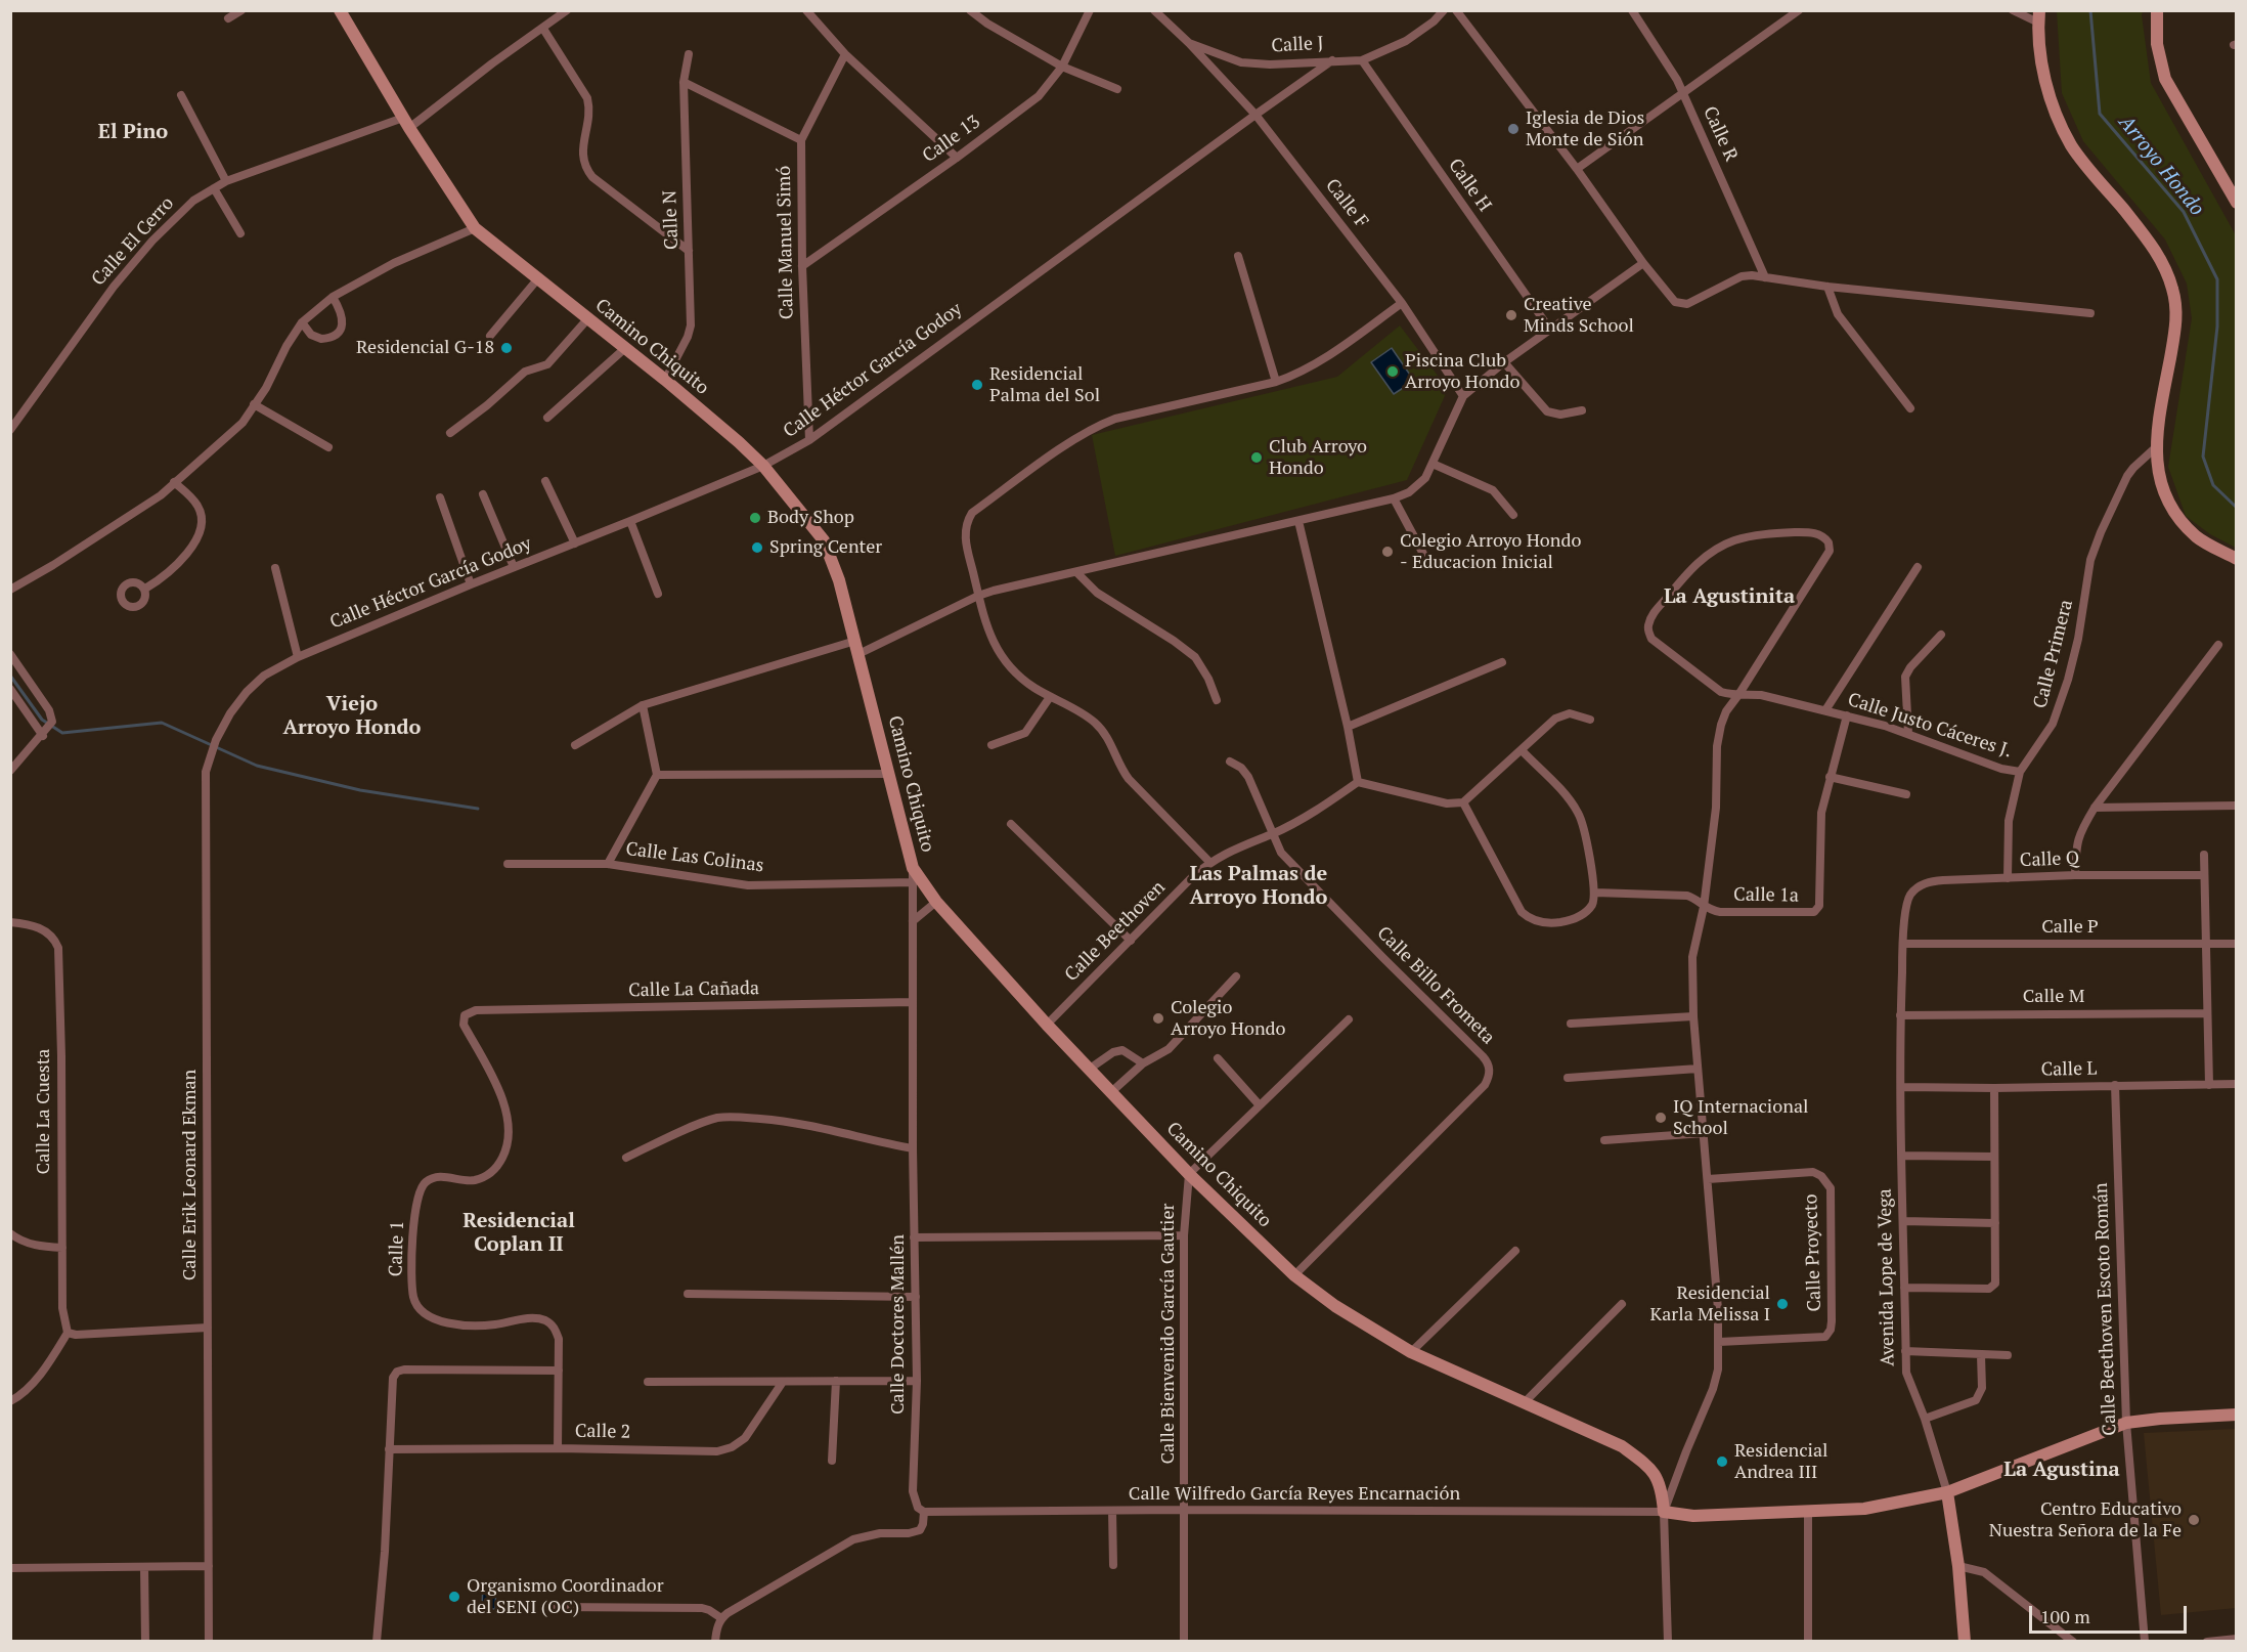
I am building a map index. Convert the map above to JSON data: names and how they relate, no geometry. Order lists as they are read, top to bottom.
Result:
{
  "streets": {
    "main road": ["Camino Chiquito", "Avenida Lope de Vega"],
    "street": [
      "Calle J",
      "Calle R",
      "Calle 13",
      "Calle H",
      "Calle F",
      "Calle N",
      "Calle El Cerro",
      "Calle Manuel Simó",
      "Calle Héctor García Godoy",
      "Calle Primera",
      "Calle Justo Cáceres J.",
      "Calle Las Colinas",
      "Calle Q",
      "Calle 1a",
      "Calle P",
      "Calle Beethoven",
      "Calle Billo Frometa",
      "Calle La Cañada",
      "Calle M",
      "Calle L",
      "Calle La Cuesta",
      "Calle Erik Leonard Ekman",
      "Calle 1",
      "Calle Proyecto",
      "Calle Beethoven Escoto Román",
      "Calle Doctores Mallén",
      "Calle Bienvenido García Gautier",
      "Calle 2",
      "Calle Wilfredo García Reyes Encarnación"
    ]
  },
  "crossings": [
    ["Calle J", "Calle H"],
    ["Calle J", "Calle F"],
    ["Calle J", "Calle Héctor García Godoy"],
    ["Calle 13", "Calle Manuel Simó"],
    ["Calle F", "Calle Héctor García Godoy"],
    ["Calle N", "Camino Chiquito"],
    ["Calle El Cerro", "Camino Chiquito"],
    ["Calle Manuel Simó", "Calle Héctor García Godoy"],
    ["Camino Chiquito", "Calle Héctor García Godoy"],
    ["Camino Chiquito", "Calle Beethoven"],
    ["Camino Chiquito", "Calle Billo Frometa"],
    ["Camino Chiquito", "Calle Doctores Mallén"],
    ["Camino Chiquito", "Calle Bienvenido García Gautier"],
    ["Camino Chiquito", "Calle Wilfredo García Reyes Encarnación"],
    ["Calle Héctor García Godoy", "Calle Erik Leonard Ekman"],
    ["Calle Primera", "Calle Justo Cáceres J."],
    ["Calle Primera", "Calle Q"],
    ["Calle Justo Cáceres J.", "Calle 1a"],
    ["Calle Las Colinas", "Calle Doctores Mallén"],
    ["Calle Q", "Avenida Lope de Vega"],
    ["Calle P", "Avenida Lope de Vega"],
    ["Calle Beethoven", "Calle Billo Frometa"],
    ["Calle La Cañada", "Calle 1"],
    ["Calle La Cañada", "Calle Doctores Mallén"],
    ["Calle M", "Avenida Lope de Vega"],
    ["Calle L", "Avenida Lope de Vega"],
    ["Calle L", "Calle Beethoven Escoto Román"],
    ["Calle 1", "Calle 2"],
    ["Calle Doctores Mallén", "Calle Wilfredo García Reyes Encarnación"],
    ["Calle Bienvenido García Gautier", "Calle Wilfredo García Reyes Encarnación"]
  ],
  "districts": [
    "El Pino",
    "La Agustinita",
    "Viejo Arroyo Hondo",
    "Las Palmas de Arroyo Hondo",
    "Residencial Coplan II",
    "La Agustina"
  ],
  "water": ["Arroyo Hondo"],
  "places": [
    "Iglesia de Dios Monte de Sión",
    "Creative Minds School",
    "Residencial G-18",
    "Piscina Club Arroyo Hondo",
    "Residencial Palma del Sol",
    "Club Arroyo Hondo",
    "Body Shop",
    "Spring Center",
    "Colegio Arroyo Hondo - Educacion Inicial",
    "Colegio Arroyo Hondo",
    "IQ Internacional School",
    "Residencial Karla Melissa I",
    "Residencial Andrea III",
    "Centro Educativo Nuestra Señora de la Fe",
    "Organismo Coordinador del SENI (OC)"
  ],
  "scale_bar": "100 m"
}
